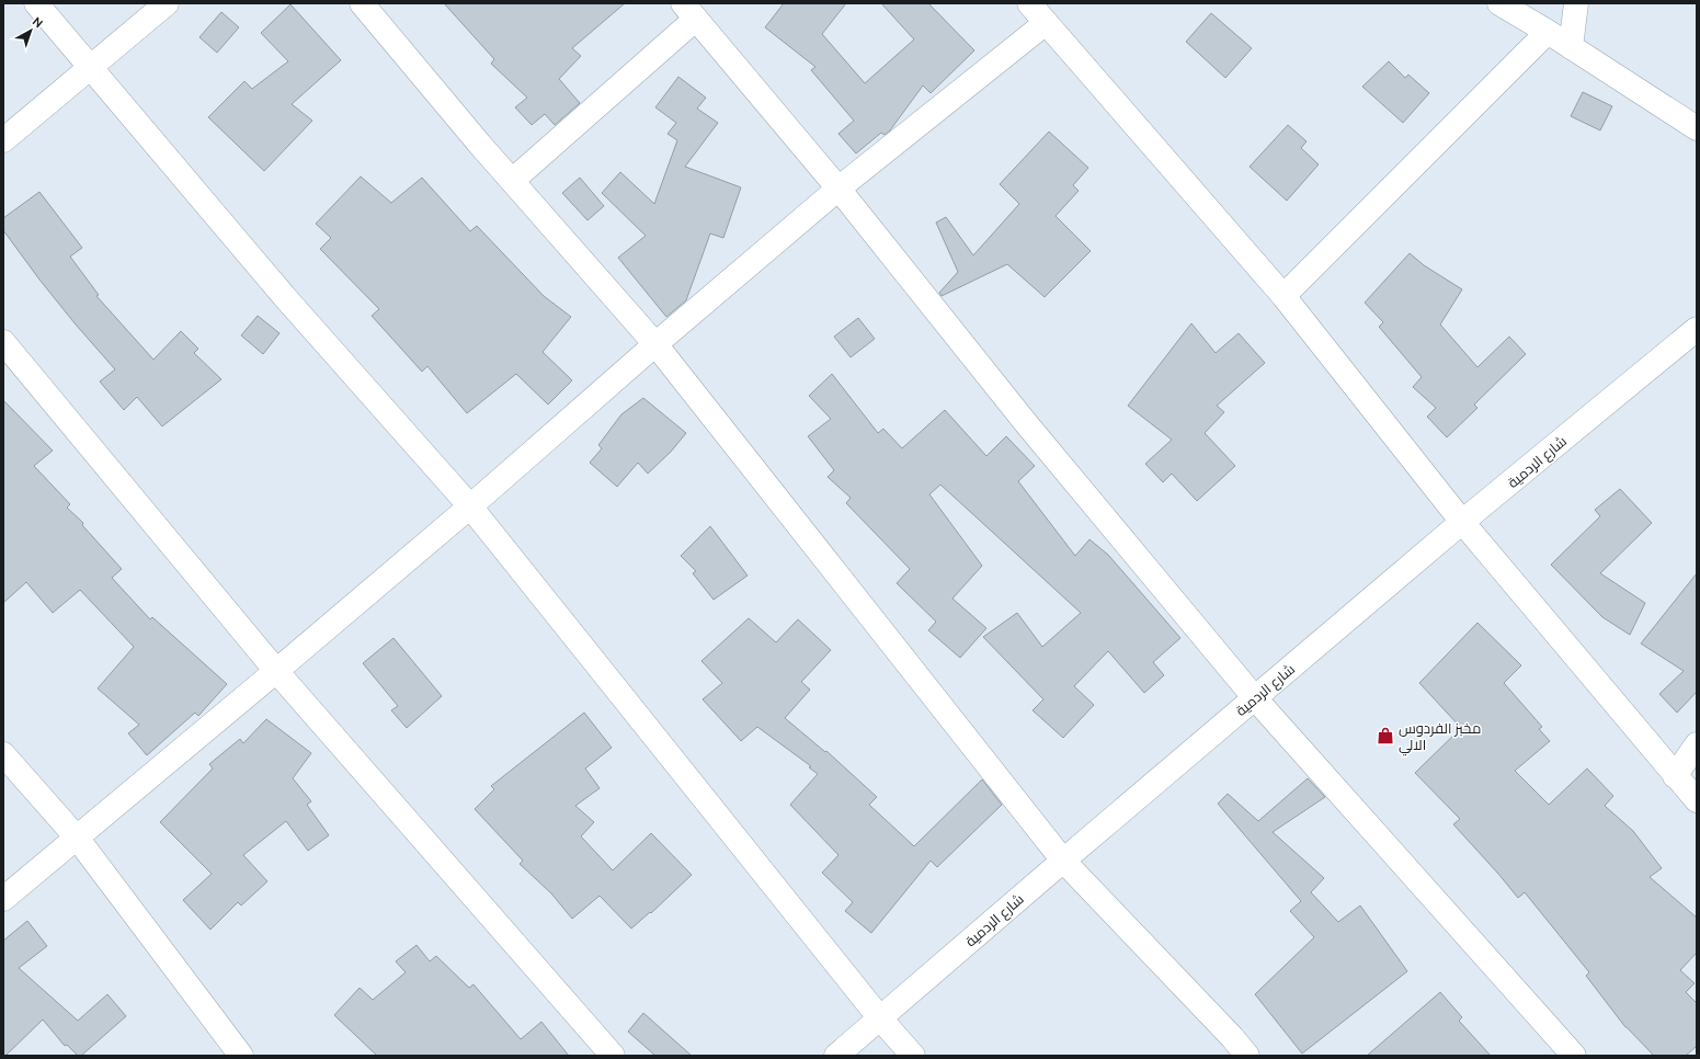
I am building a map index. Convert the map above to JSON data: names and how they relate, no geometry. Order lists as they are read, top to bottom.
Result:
{
  "streets": {
    "street": ["شارع الردمية"]
  },
  "places": {
    "shop": ["مخبز الفردوس الالي"]
  },
  "north": "top right"
}
